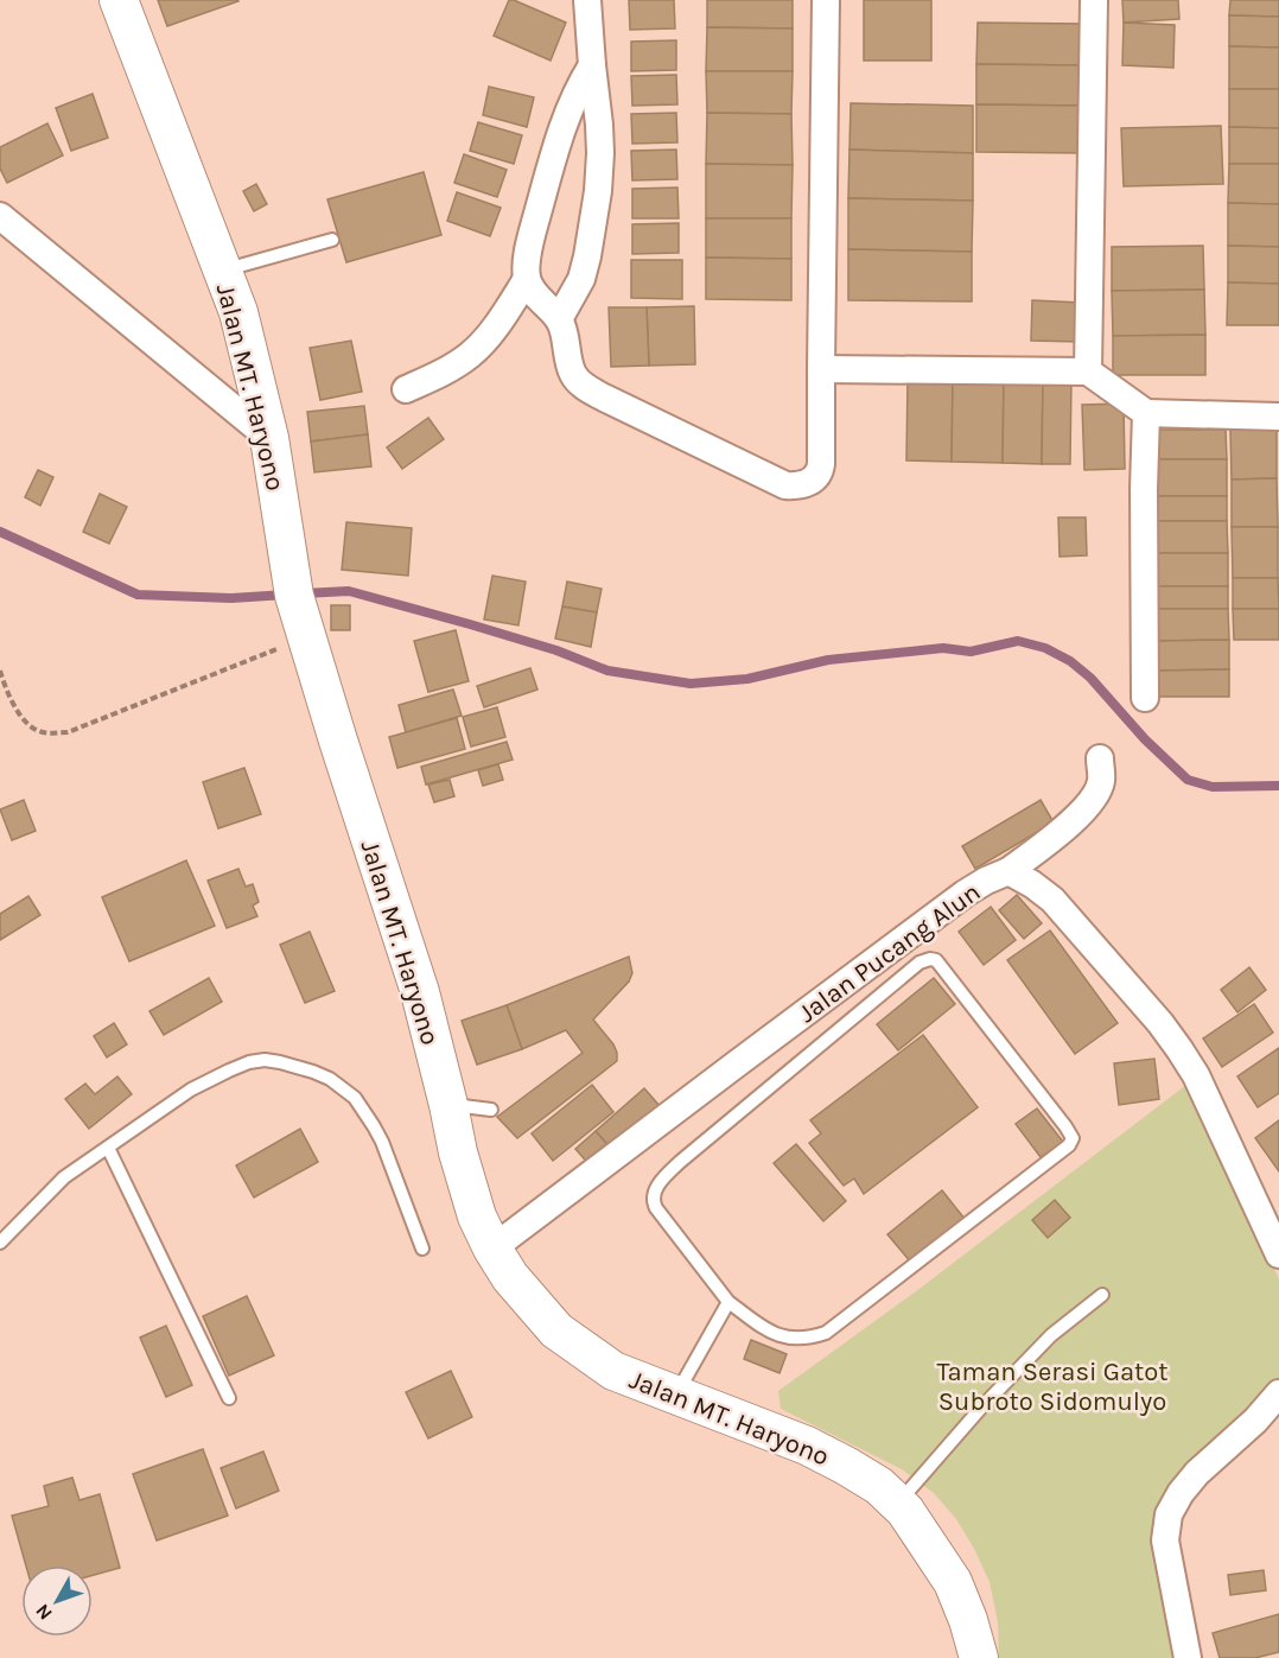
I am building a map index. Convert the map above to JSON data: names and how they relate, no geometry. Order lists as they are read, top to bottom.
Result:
{
  "streets": {
    "street": ["Jalan MT. Haryono", "Jalan Pucang Alun"]
  },
  "crossings": [
    ["Jalan MT. Haryono", "Jalan Pucang Alun"]
  ],
  "parks": ["Taman Serasi Gatot Subroto Sidomulyo"],
  "north": "bottom left"
}
